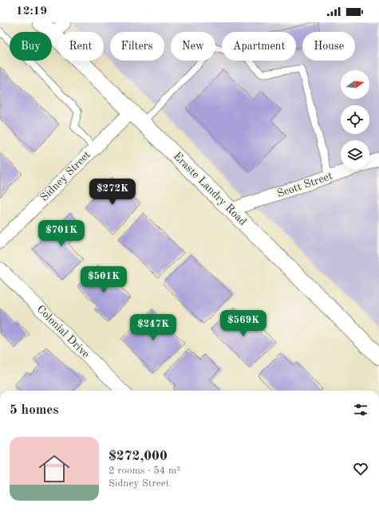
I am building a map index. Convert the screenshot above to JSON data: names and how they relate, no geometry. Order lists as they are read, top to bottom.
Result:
{
  "streets": {
    "street": [
      "Sidney Street",
      "Scott Street",
      "Eraste Landry Road",
      "Colonial Drive"
    ]
  },
  "crossings": [
    ["Sidney Street", "Eraste Landry Road"],
    ["Scott Street", "Eraste Landry Road"]
  ],
  "north": "right",
  "page": {
    "status": "12:19",
    "chip": [
      "Buy",
      "Rent",
      "Filters",
      "New",
      "Apartment",
      "House"
    ],
    "price": [
      "$272K",
      "$701K",
      "$501K",
      "$569K",
      "$247K"
    ],
    "heading": "5 homes",
    "list": [
      {
        "name": "$272,000",
        "note": "2 rooms · 54 m² · Sidney Street"
      }
    ]
  }
}
